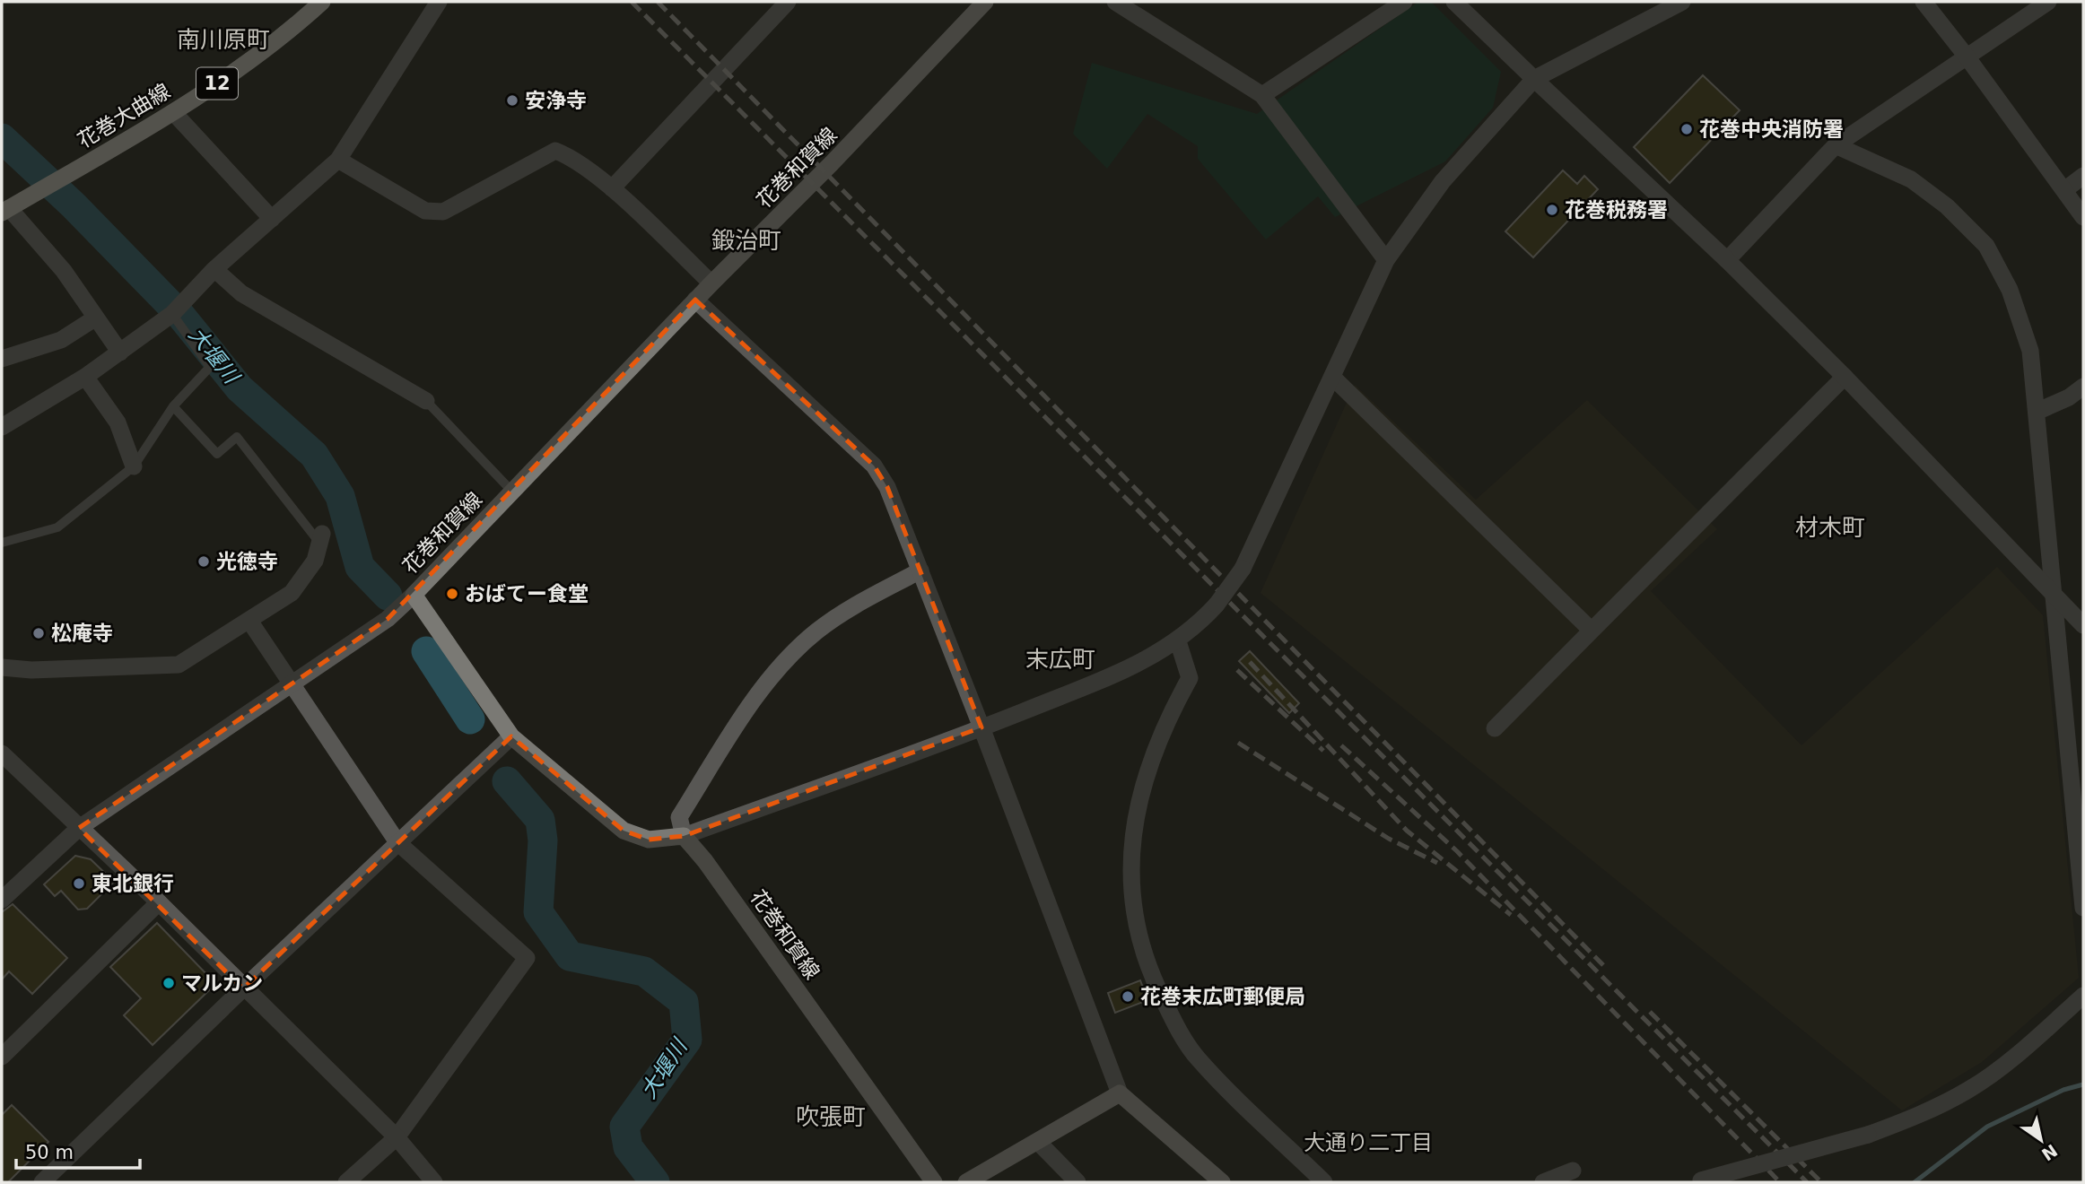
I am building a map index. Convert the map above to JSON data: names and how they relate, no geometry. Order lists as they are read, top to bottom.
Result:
{
  "streets": {
    "main road": ["12", "花巻大曲線", "花巻和賀線"]
  },
  "districts": [
    "南川原町",
    "鍛治町",
    "材木町",
    "末広町",
    "吹張町",
    "大通り二丁目"
  ],
  "water": ["大堰川"],
  "places": [
    "安浄寺",
    "花巻中央消防署",
    "花巻税務署",
    "光徳寺",
    "おばてー食堂",
    "松庵寺",
    "東北銀行",
    "マルカン",
    "花巻末広町郵便局"
  ],
  "scale_bar": "50 m",
  "north": "bottom right"
}
